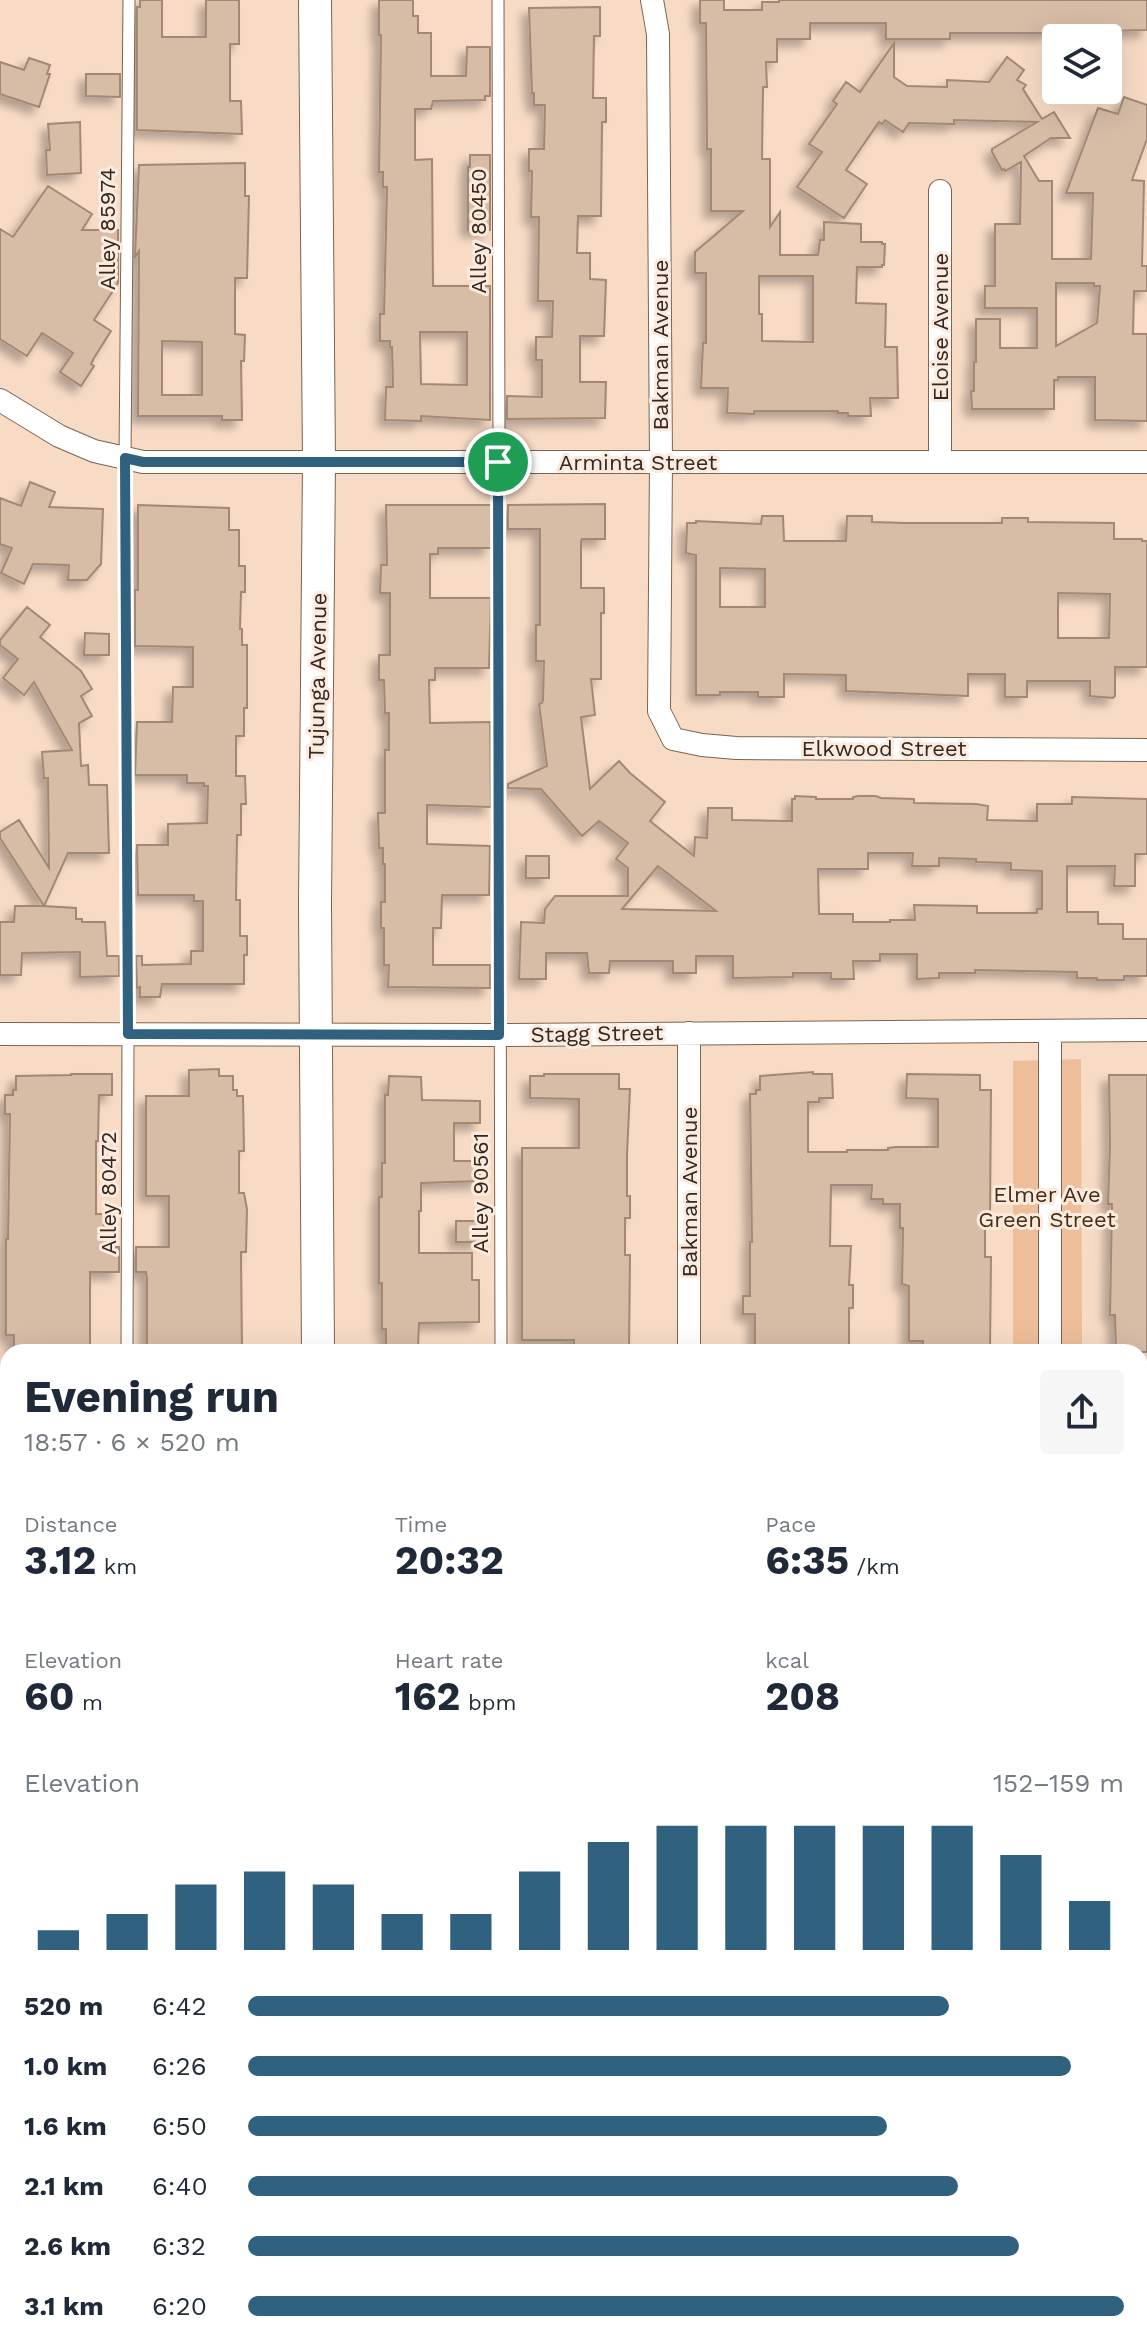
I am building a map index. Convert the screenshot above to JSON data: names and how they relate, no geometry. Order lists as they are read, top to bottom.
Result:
{
  "streets": {
    "street": [
      "Eloise Avenue",
      "Bakman Avenue",
      "Arminta Street",
      "Tujunga Avenue",
      "Elkwood Street",
      "Stagg Street"
    ],
    "lane": [
      "Alley 85974",
      "Alley 80450",
      "Alley 80472",
      "Alley 90561"
    ]
  },
  "crossings": [
    ["Alley 85974", "Arminta Street"],
    ["Alley 85974", "Stagg Street"],
    ["Alley 85974", "Alley 80472"],
    ["Alley 80450", "Arminta Street"],
    ["Alley 80450", "Stagg Street"],
    ["Alley 80450", "Alley 90561"],
    ["Eloise Avenue", "Arminta Street"],
    ["Bakman Avenue", "Arminta Street"],
    ["Bakman Avenue", "Elkwood Street"],
    ["Bakman Avenue", "Stagg Street"],
    ["Arminta Street", "Tujunga Avenue"],
    ["Tujunga Avenue", "Stagg Street"],
    ["Stagg Street", "Alley 80472"],
    ["Stagg Street", "Alley 90561"]
  ],
  "parks": ["Elmer Ave Green Street"],
  "page": {
    "heading": ["Evening run", "18:57 · 6 × 520 m"],
    "stats": [
      ["Distance", "3.12 km"],
      ["Time", "20:32"],
      ["Pace", "6:35 /km"],
      ["Elevation", "60 m"],
      ["Heart rate", "162 bpm"],
      ["kcal", "208"]
    ],
    "chart": ["Elevation", "152–159 m"],
    "list": [
      {
        "name": "520 m",
        "note": "6:42"
      },
      {
        "name": "1.0 km",
        "note": "6:26"
      },
      {
        "name": "1.6 km",
        "note": "6:50"
      },
      {
        "name": "2.1 km",
        "note": "6:40"
      },
      {
        "name": "2.6 km",
        "note": "6:32"
      },
      {
        "name": "3.1 km",
        "note": "6:20"
      }
    ]
  }
}
